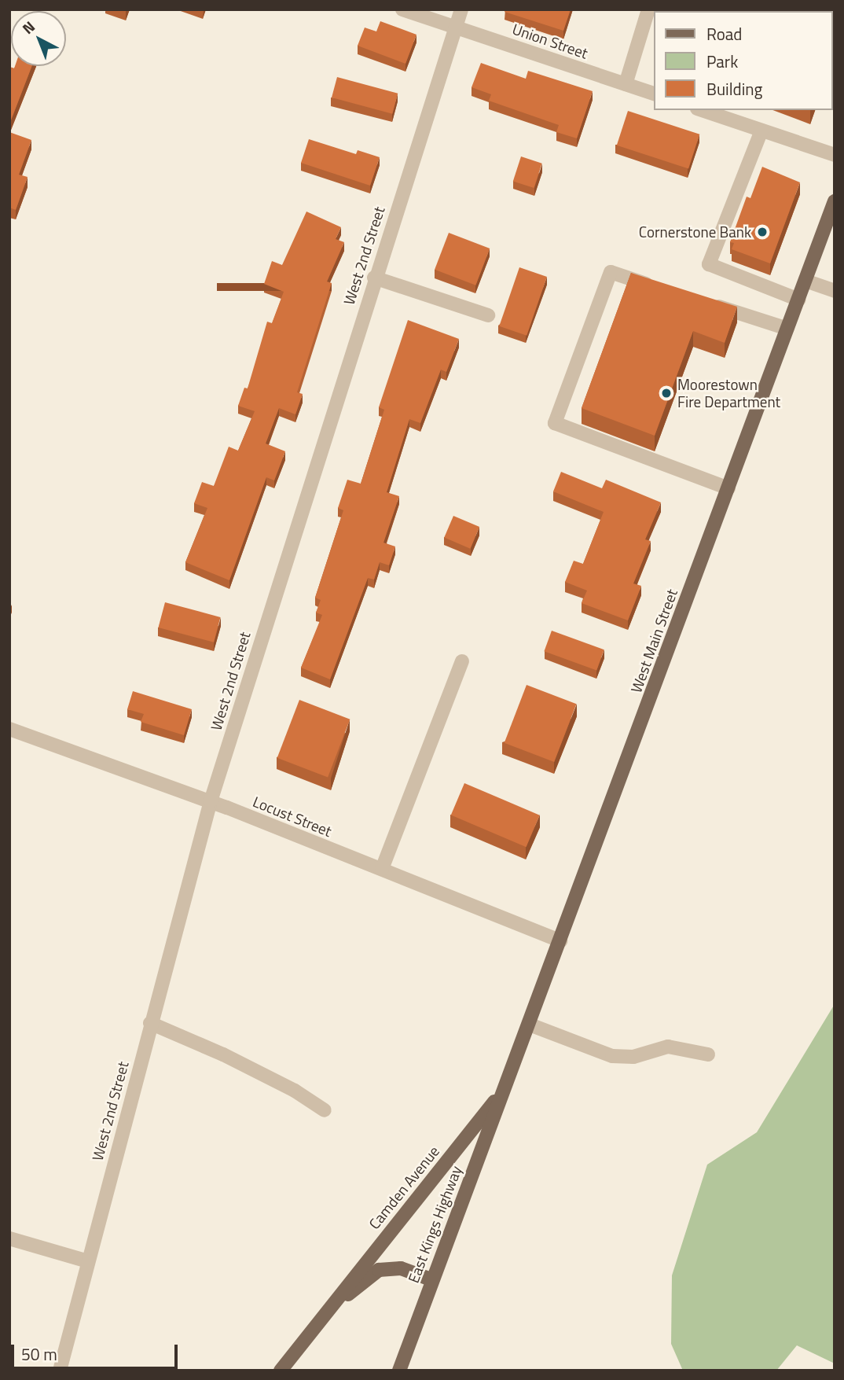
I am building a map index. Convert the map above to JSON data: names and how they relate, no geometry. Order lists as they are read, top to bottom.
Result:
{
  "streets": {
    "main road": ["West Main Street", "Camden Avenue", "East Kings Highway"],
    "street": ["Union Street", "West 2nd Street", "Locust Street"]
  },
  "crossings": [
    ["Union Street", "West 2nd Street"],
    ["West 2nd Street", "Locust Street"],
    ["West Main Street", "Locust Street"],
    ["West Main Street", "Camden Avenue"],
    ["West Main Street", "East Kings Highway"],
    ["Camden Avenue", "East Kings Highway"]
  ],
  "places": ["Cornerstone Bank", "Moorestown Fire Department"],
  "legend": ["Road", "Park", "Building"],
  "scale_bar": "50 m",
  "north": "top left"
}
